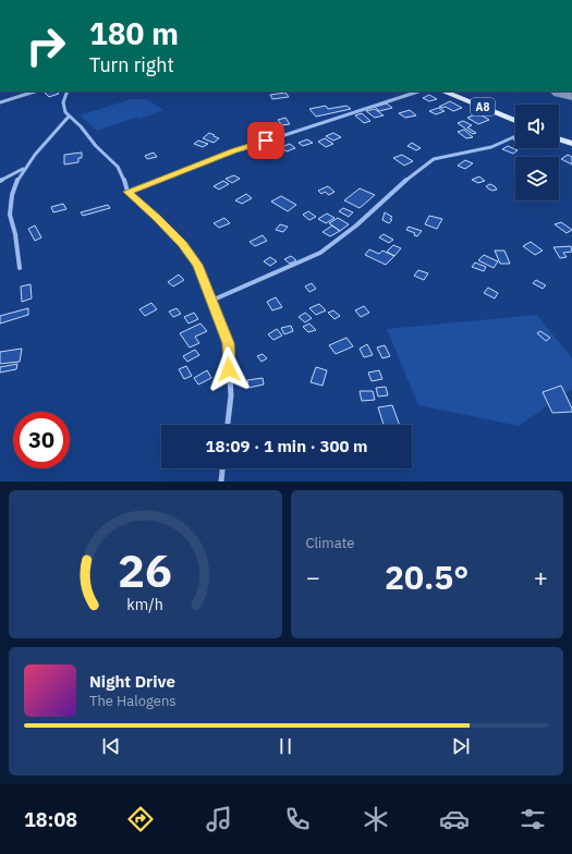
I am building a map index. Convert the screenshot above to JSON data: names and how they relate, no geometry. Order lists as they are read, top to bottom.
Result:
{
  "streets": {
    "main road": ["A8"]
  },
  "page": {
    "turn": ["180 m", "Turn right"],
    "limit": "30",
    "trip": "18:09 · 1 min · 300 m",
    "tile": "Climate",
    "heat": ["−", "20.5°", "+"],
    "song": ["Night Drive", "The Halogens"],
    "tabs": "18:08",
    "gauge": ["26", "km/h"]
  }
}
